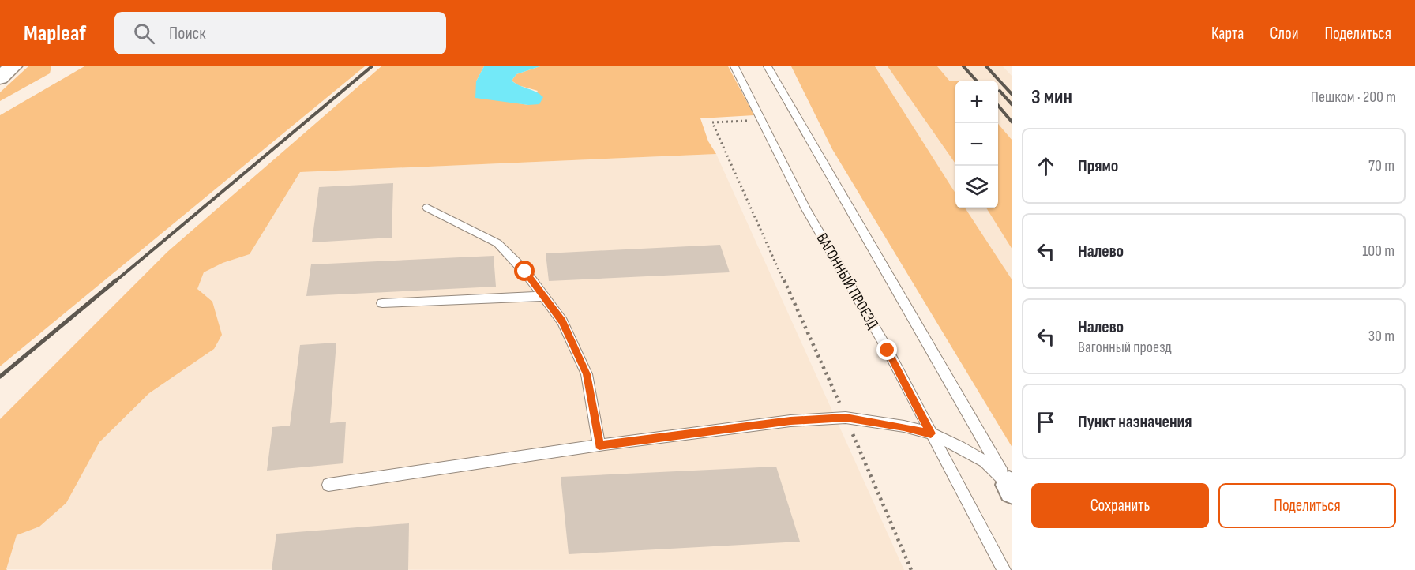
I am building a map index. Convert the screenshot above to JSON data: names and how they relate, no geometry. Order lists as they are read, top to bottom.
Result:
{
  "streets": {
    "lane": ["ВАГОННЫЙ ПРОЕЗД"]
  },
  "page": {
    "header": "Mapleaf",
    "search": "Поиск",
    "nav": ["Карта", "Слои", "Поделиться"],
    "heading": ["3 мин", "Пешком · 200 m"],
    "map_buttons": ["+", "−"],
    "list": [
      ["Прямо", "70 m"],
      ["Налево", "100 m"],
      ["Налево", "Вагонный проезд", "30 m"],
      "Пункт назначения"
    ],
    "buttons": ["Сохранить", "Поделиться"]
  }
}
